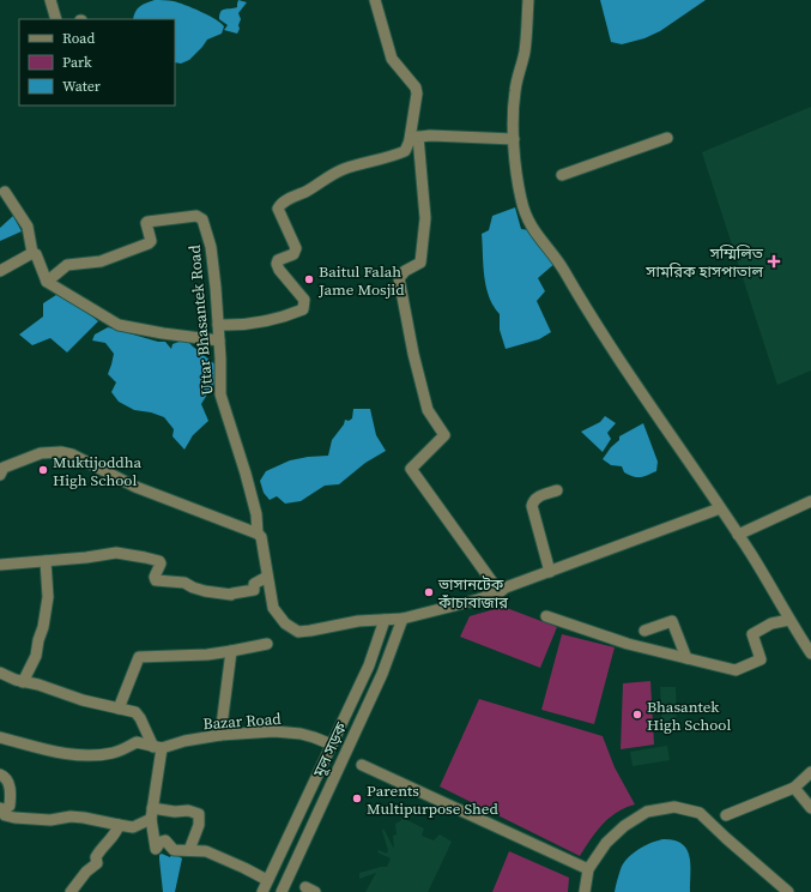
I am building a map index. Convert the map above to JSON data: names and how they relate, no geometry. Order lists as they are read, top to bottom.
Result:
{
  "streets": {
    "street": ["Uttar Bhasantek Road", "Bazar Road", "মূল সড়ক"]
  },
  "crossings": [
    ["Uttar Bhasantek Road", "মূল সড়ক"],
    ["Bazar Road", "মূল সড়ক"]
  ],
  "places": {
    "health": ["সম্মিলিত সামরিক হাসপাতাল"],
    "other": [
      "Baitul Falah Jame Mosjid",
      "Muktijoddha High School",
      "ভাসানটেক কাঁচাবাজার",
      "Bhasantek High School",
      "Parents Multipurpose Shed"
    ]
  },
  "legend": ["Road", "Park", "Water"]
}
